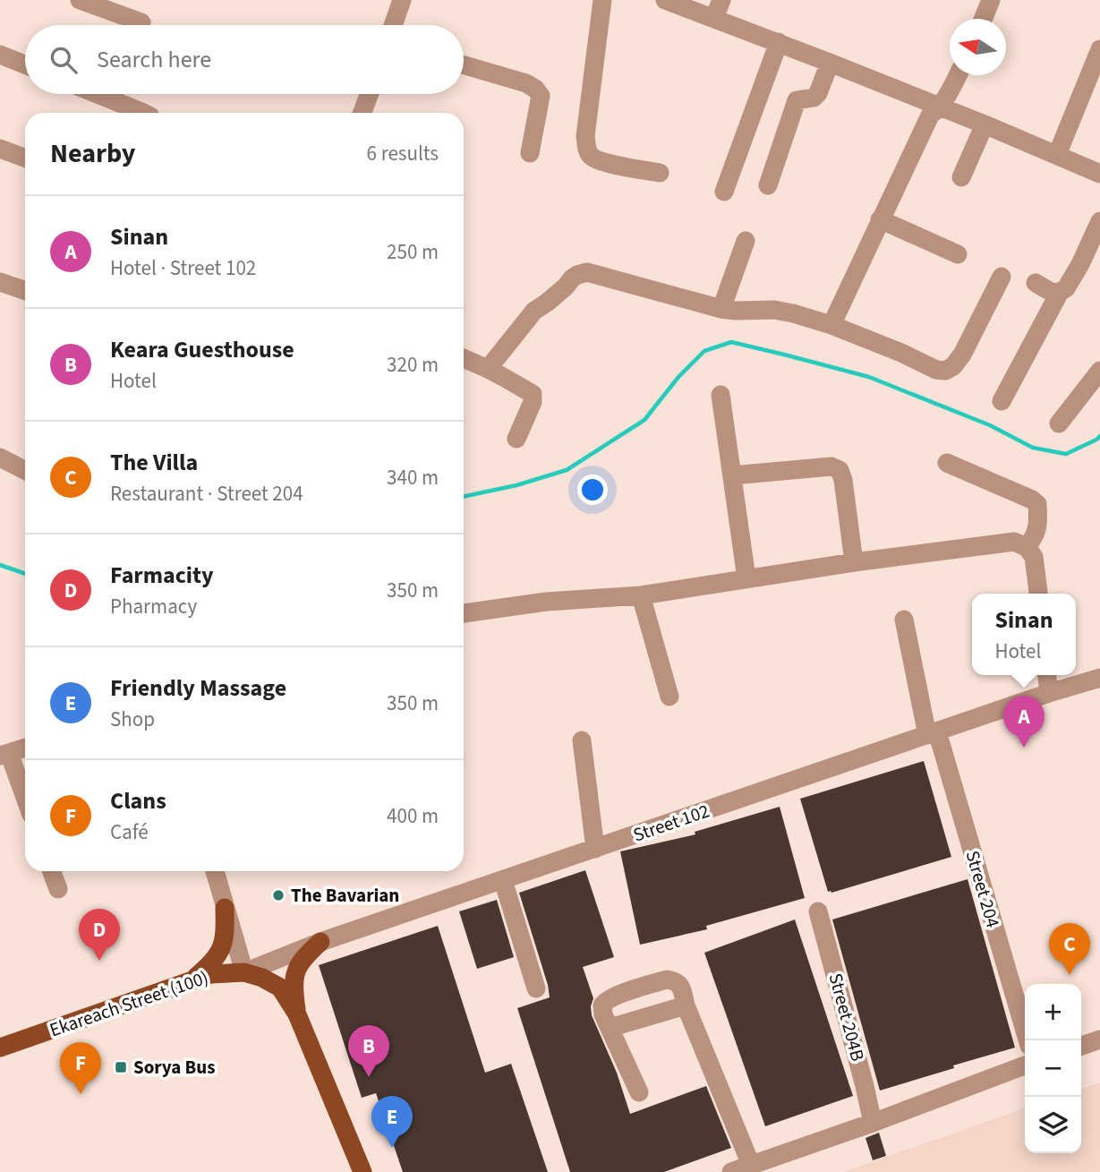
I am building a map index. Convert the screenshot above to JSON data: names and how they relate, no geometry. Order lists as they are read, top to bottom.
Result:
{
  "streets": {
    "main road": ["Ekareach Street (100)"],
    "street": ["Street 102", "Street 204", "Street 204B"]
  },
  "crossings": [
    ["Street 102", "Street 204"],
    ["Street 102", "Ekareach Street (100)"]
  ],
  "places": {
    "other": ["The Bavarian"],
    "transit": ["Sorya Bus"]
  },
  "north": "left",
  "page": {
    "search": "Search here",
    "heading": ["Nearby", "6 results"],
    "list": [
      {
        "mark": "A",
        "name": "Sinan",
        "note": "Hotel · Street 102",
        "value": "250 m"
      },
      {
        "mark": "B",
        "name": "Keara Guesthouse",
        "note": "Hotel",
        "value": "320 m"
      },
      {
        "mark": "C",
        "name": "The Villa",
        "note": "Restaurant · Street 204",
        "value": "340 m"
      },
      {
        "mark": "D",
        "name": "Farmacity",
        "note": "Pharmacy",
        "value": "350 m"
      },
      {
        "mark": "E",
        "name": "Friendly Massage",
        "note": "Shop",
        "value": "350 m"
      },
      {
        "mark": "F",
        "name": "Clans",
        "note": "Café",
        "value": "400 m"
      }
    ],
    "popup": ["Sinan", "Hotel"],
    "pins": [
      "A",
      "D",
      "C",
      "B",
      "F",
      "E"
    ],
    "map_buttons": ["+", "−"]
  }
}
